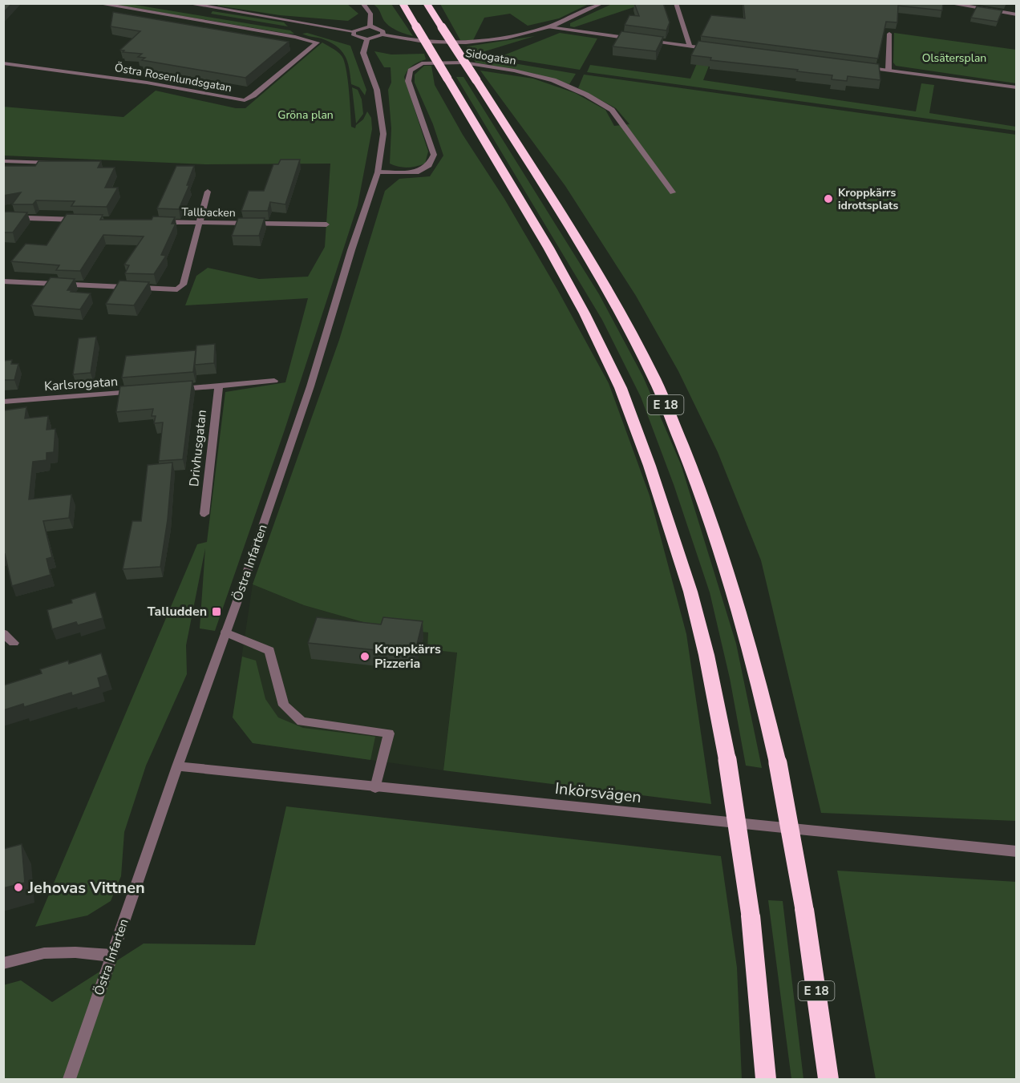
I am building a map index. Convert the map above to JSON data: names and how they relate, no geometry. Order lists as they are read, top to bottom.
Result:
{
  "streets": {
    "highway": ["E 18"],
    "street": [
      "Sidogatan",
      "Östra Rosenlundsgatan",
      "Tallbacken",
      "Karlsrogatan",
      "Drivhusgatan",
      "Östra Infarten",
      "Inkörsvägen"
    ]
  },
  "crossings": [
    ["Sidogatan", "Östra Infarten"],
    ["Östra Infarten", "Inkörsvägen"]
  ],
  "parks": ["Olsätersplan", "Gröna plan"],
  "places": {
    "other": ["Kroppkärrs idrottsplats", "Kroppkärrs Pizzeria", "Jehovas Vittnen"],
    "transit": ["Talludden"]
  }
}
